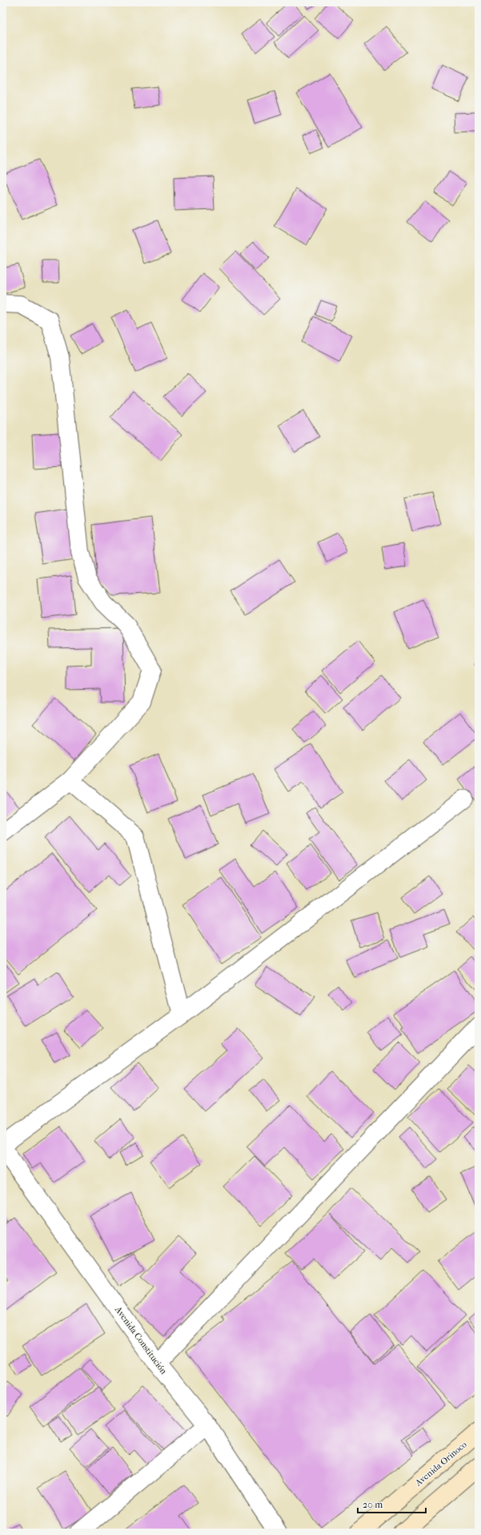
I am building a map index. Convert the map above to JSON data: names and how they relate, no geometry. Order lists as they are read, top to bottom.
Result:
{
  "streets": {
    "main road": ["Avenida Orinoco"],
    "street": ["Avenida Constitución"]
  },
  "scale_bar": "20 m"
}
